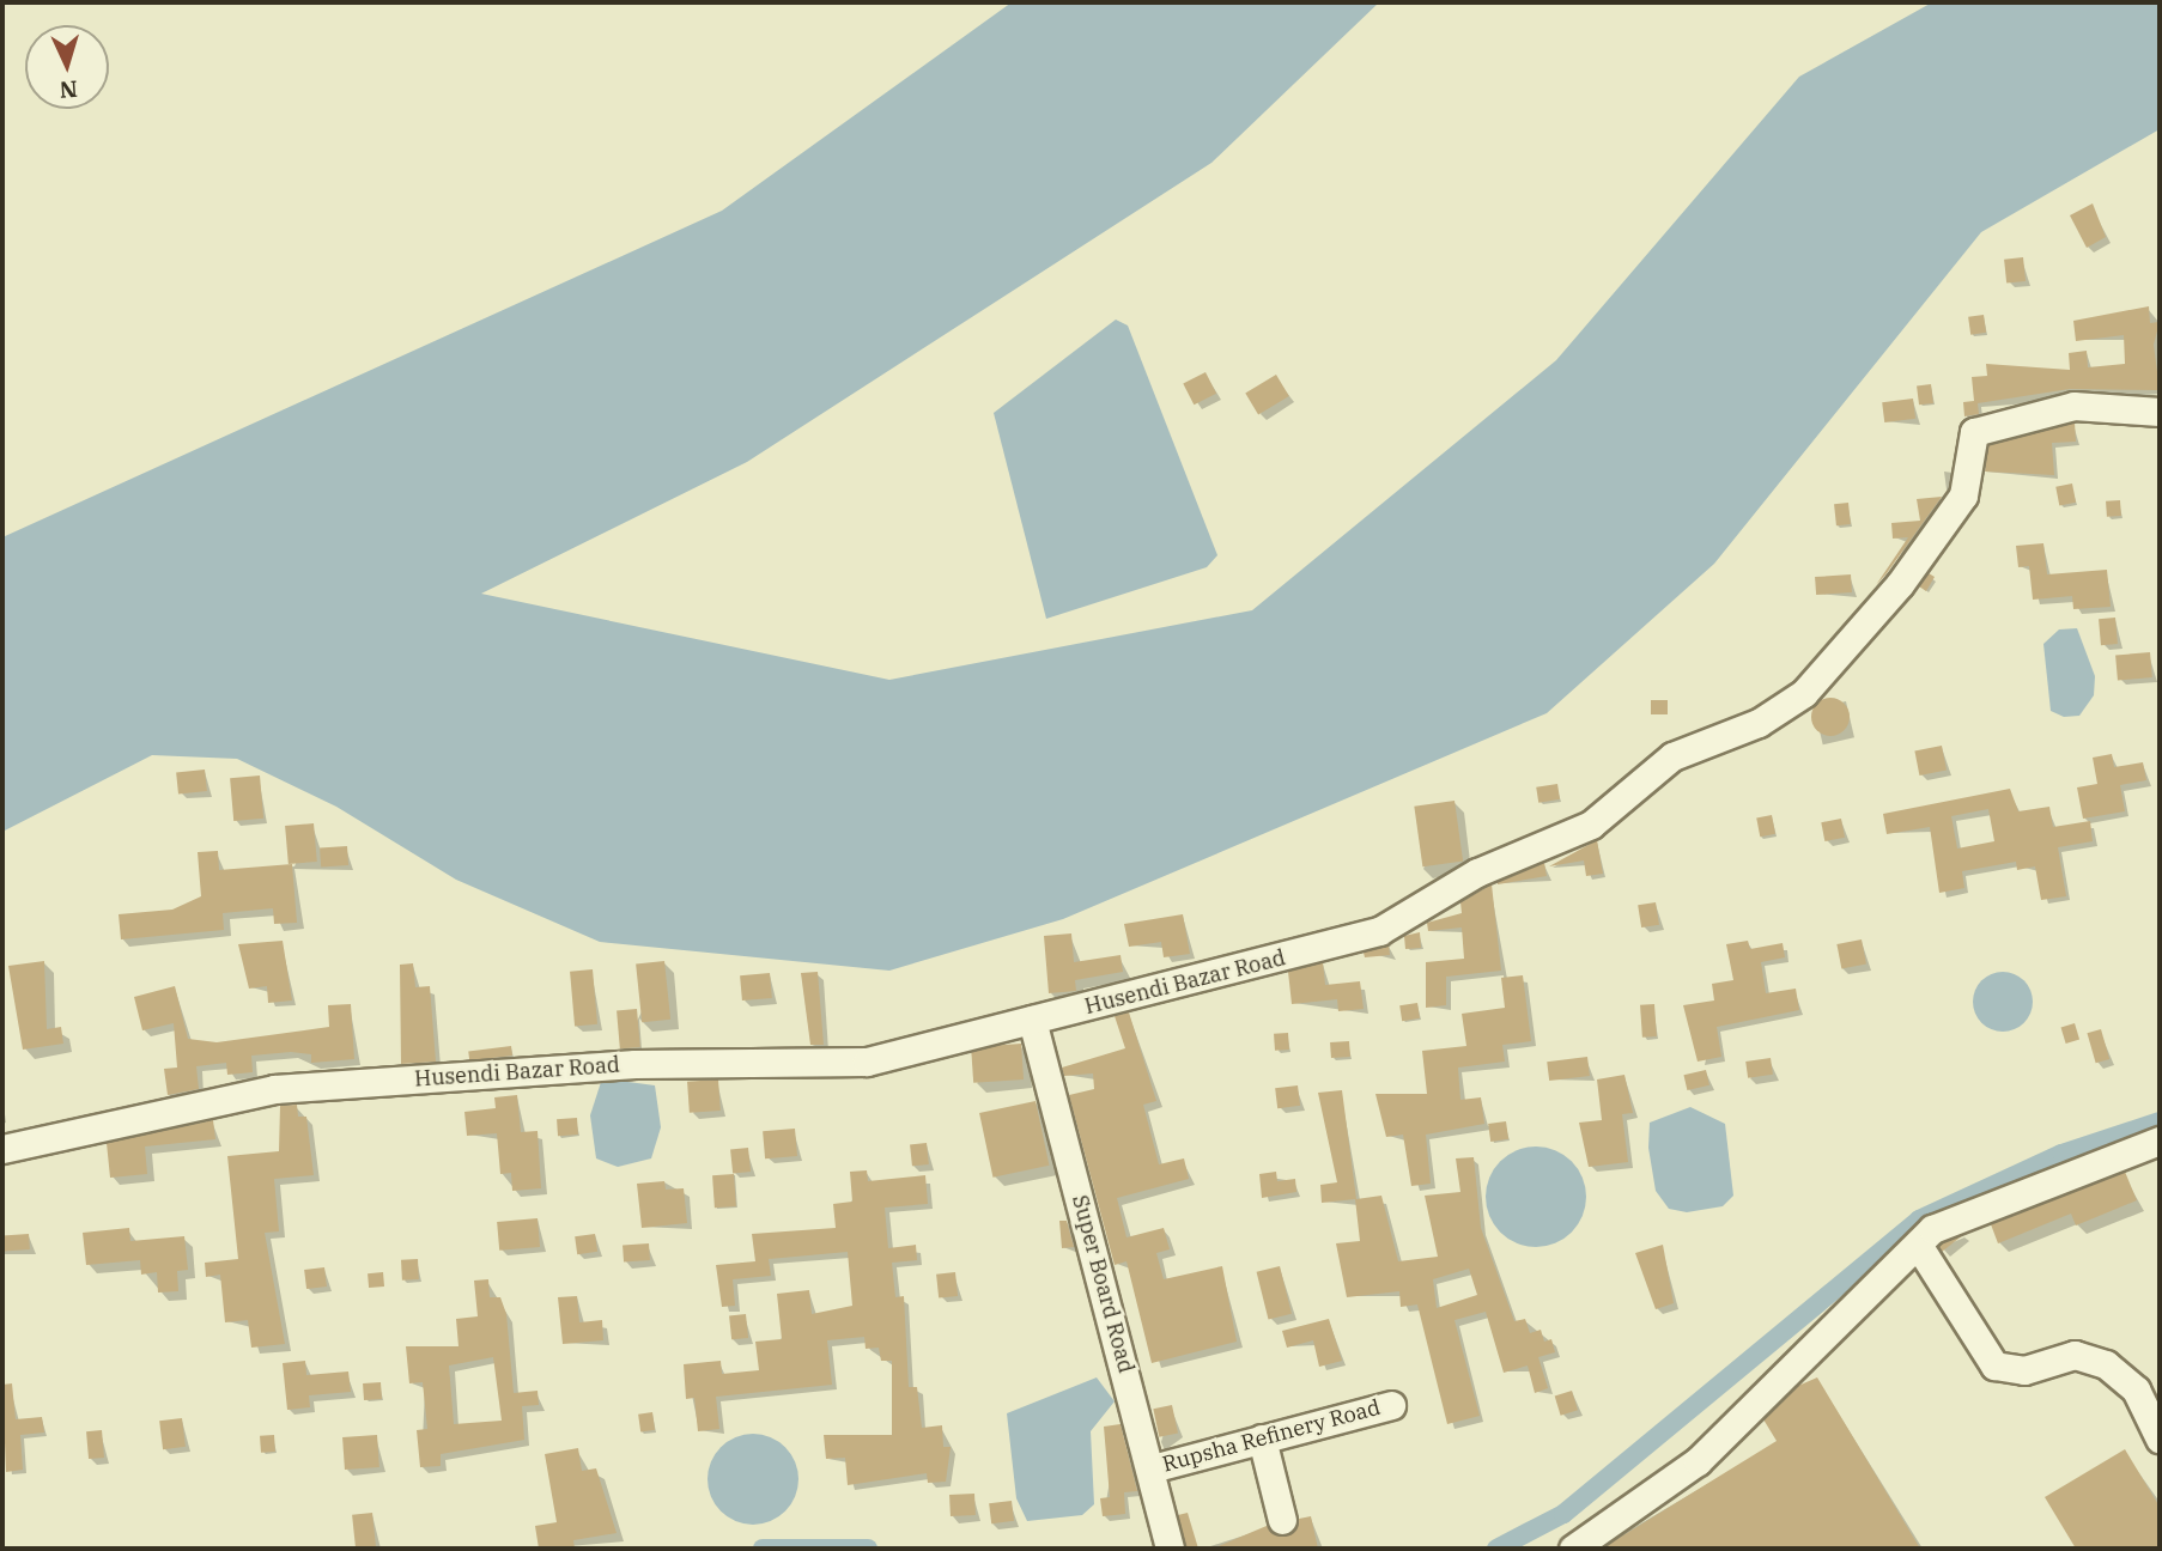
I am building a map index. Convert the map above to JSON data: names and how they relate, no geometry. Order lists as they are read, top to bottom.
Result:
{
  "streets": {
    "street": ["Husendi Bazar Road", "Super Board Road", "Rupsha Refinery Road"]
  },
  "crossings": [
    ["Husendi Bazar Road", "Super Board Road"],
    ["Super Board Road", "Rupsha Refinery Road"]
  ],
  "north": "bottom"
}
